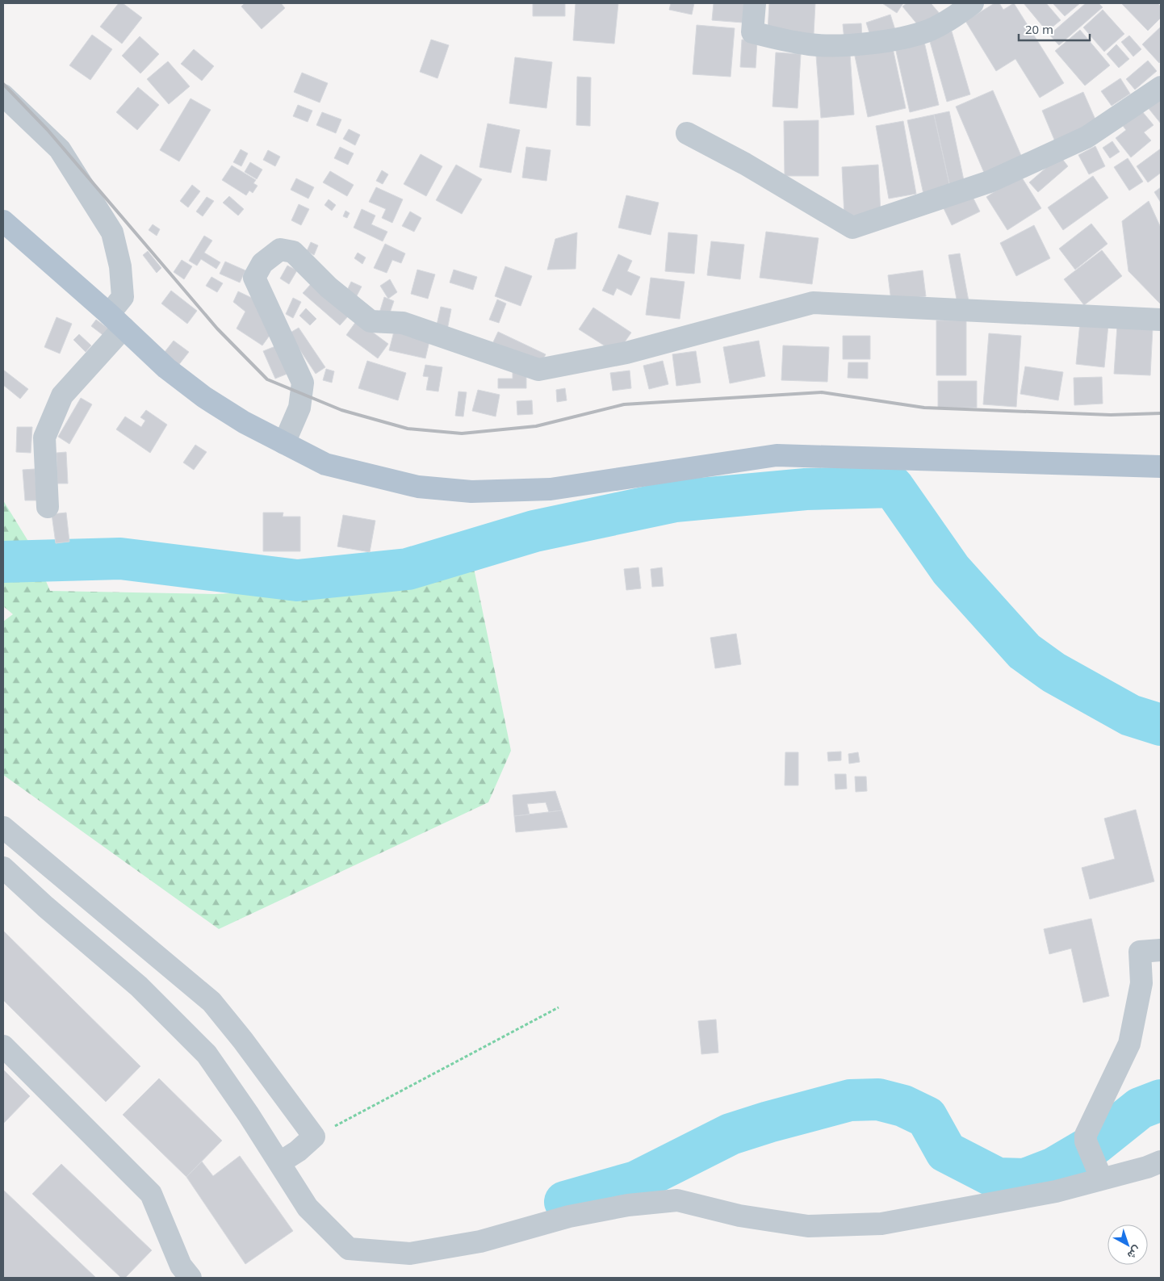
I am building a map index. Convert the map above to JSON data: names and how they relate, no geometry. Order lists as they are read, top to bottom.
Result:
{
  "scale_bar": "20 m",
  "north": "bottom right"
}
